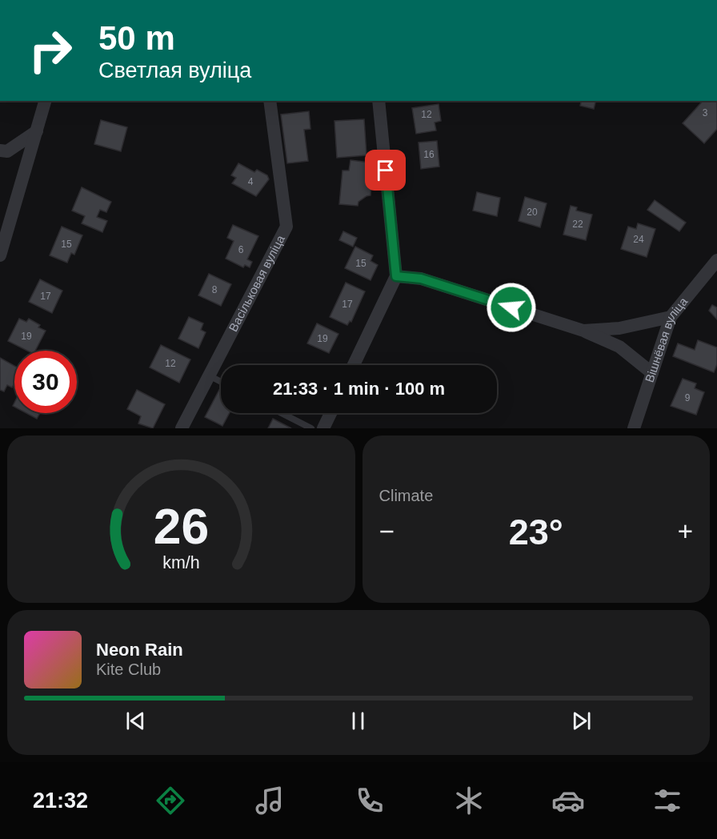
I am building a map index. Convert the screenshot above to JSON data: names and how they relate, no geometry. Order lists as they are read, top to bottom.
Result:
{
  "streets": {
    "street": ["Васільковая вуліца", "Вішнёвая вуліца"]
  },
  "house_numbers": [
    "3",
    "12",
    "16",
    "4",
    "20",
    "22",
    "24",
    "15",
    "6",
    "15",
    "8",
    "17",
    "17",
    "19",
    "19",
    "12",
    "9"
  ],
  "page": {
    "turn": ["50 m", "Светлая вуліца"],
    "limit": "30",
    "trip": "21:33 · 1 min · 100 m",
    "tile": "Climate",
    "heat": ["−", "23°", "+"],
    "song": ["Neon Rain", "Kite Club"],
    "tabs": "21:32",
    "gauge": ["26", "km/h"]
  }
}
